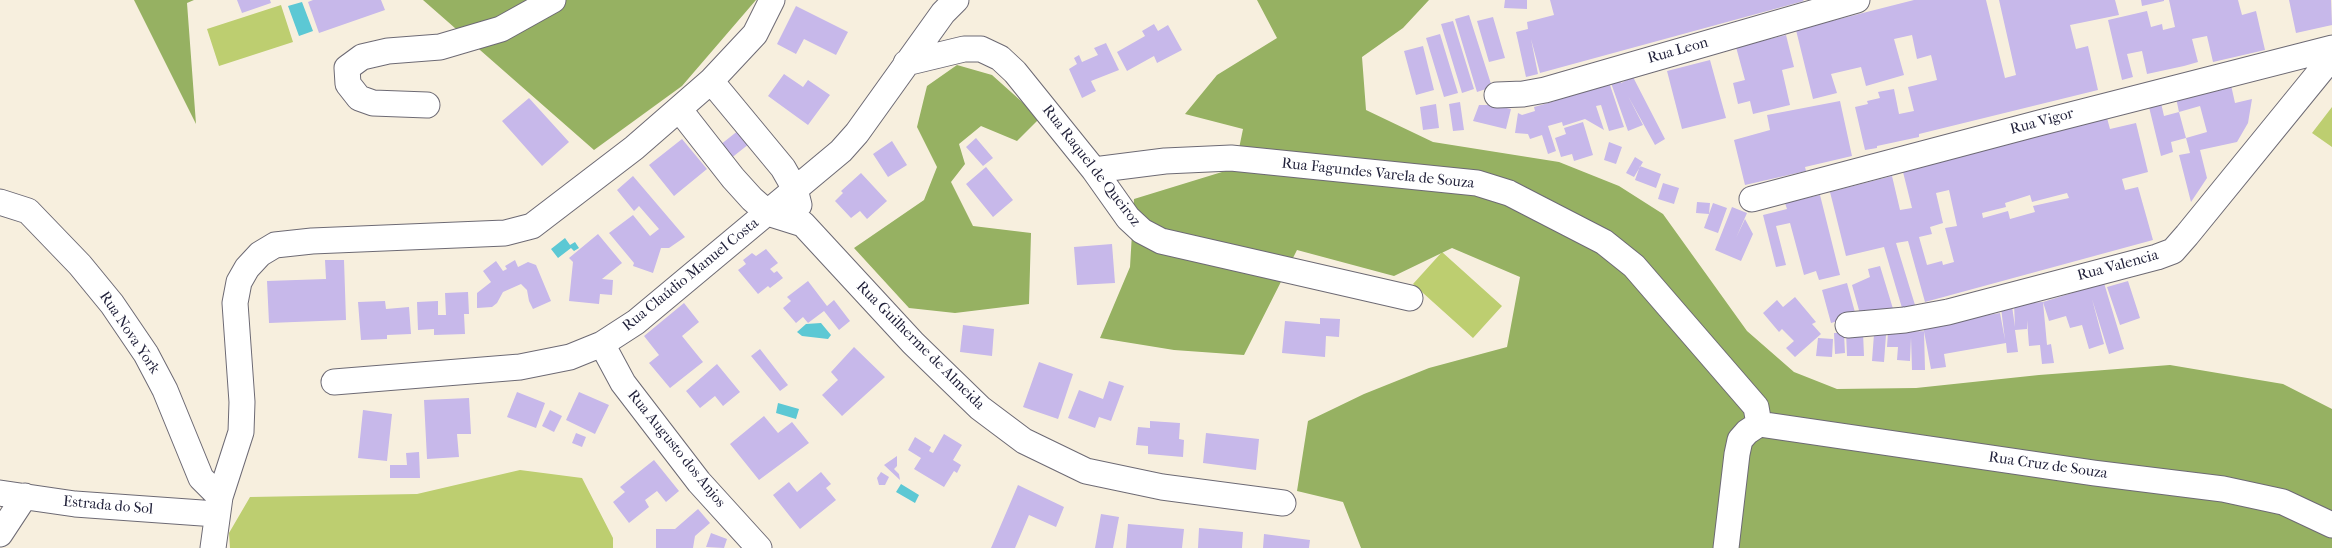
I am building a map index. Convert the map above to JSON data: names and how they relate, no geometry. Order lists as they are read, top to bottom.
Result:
{
  "streets": {
    "street": [
      "Rua Leon",
      "Rua Vigor",
      "Rua Raquel de Queiroz",
      "Rua Fagundes Varela de Souza",
      "Rua Valencia",
      "Rua Claúdio Manuel Costa",
      "Rua Nova York",
      "Rua Guilherme de Almeida",
      "Rua Augusto dos Anjos",
      "Rua Cruz de Souza",
      "Estrada do Sol"
    ]
  },
  "crossings": [
    ["Rua Raquel de Queiroz", "Rua Fagundes Varela de Souza"],
    ["Rua Raquel de Queiroz", "Rua Claúdio Manuel Costa"],
    ["Rua Fagundes Varela de Souza", "Rua Cruz de Souza"],
    ["Rua Claúdio Manuel Costa", "Rua Guilherme de Almeida"],
    ["Rua Claúdio Manuel Costa", "Rua Augusto dos Anjos"],
    ["Rua Nova York", "Estrada do Sol"]
  ]
}
